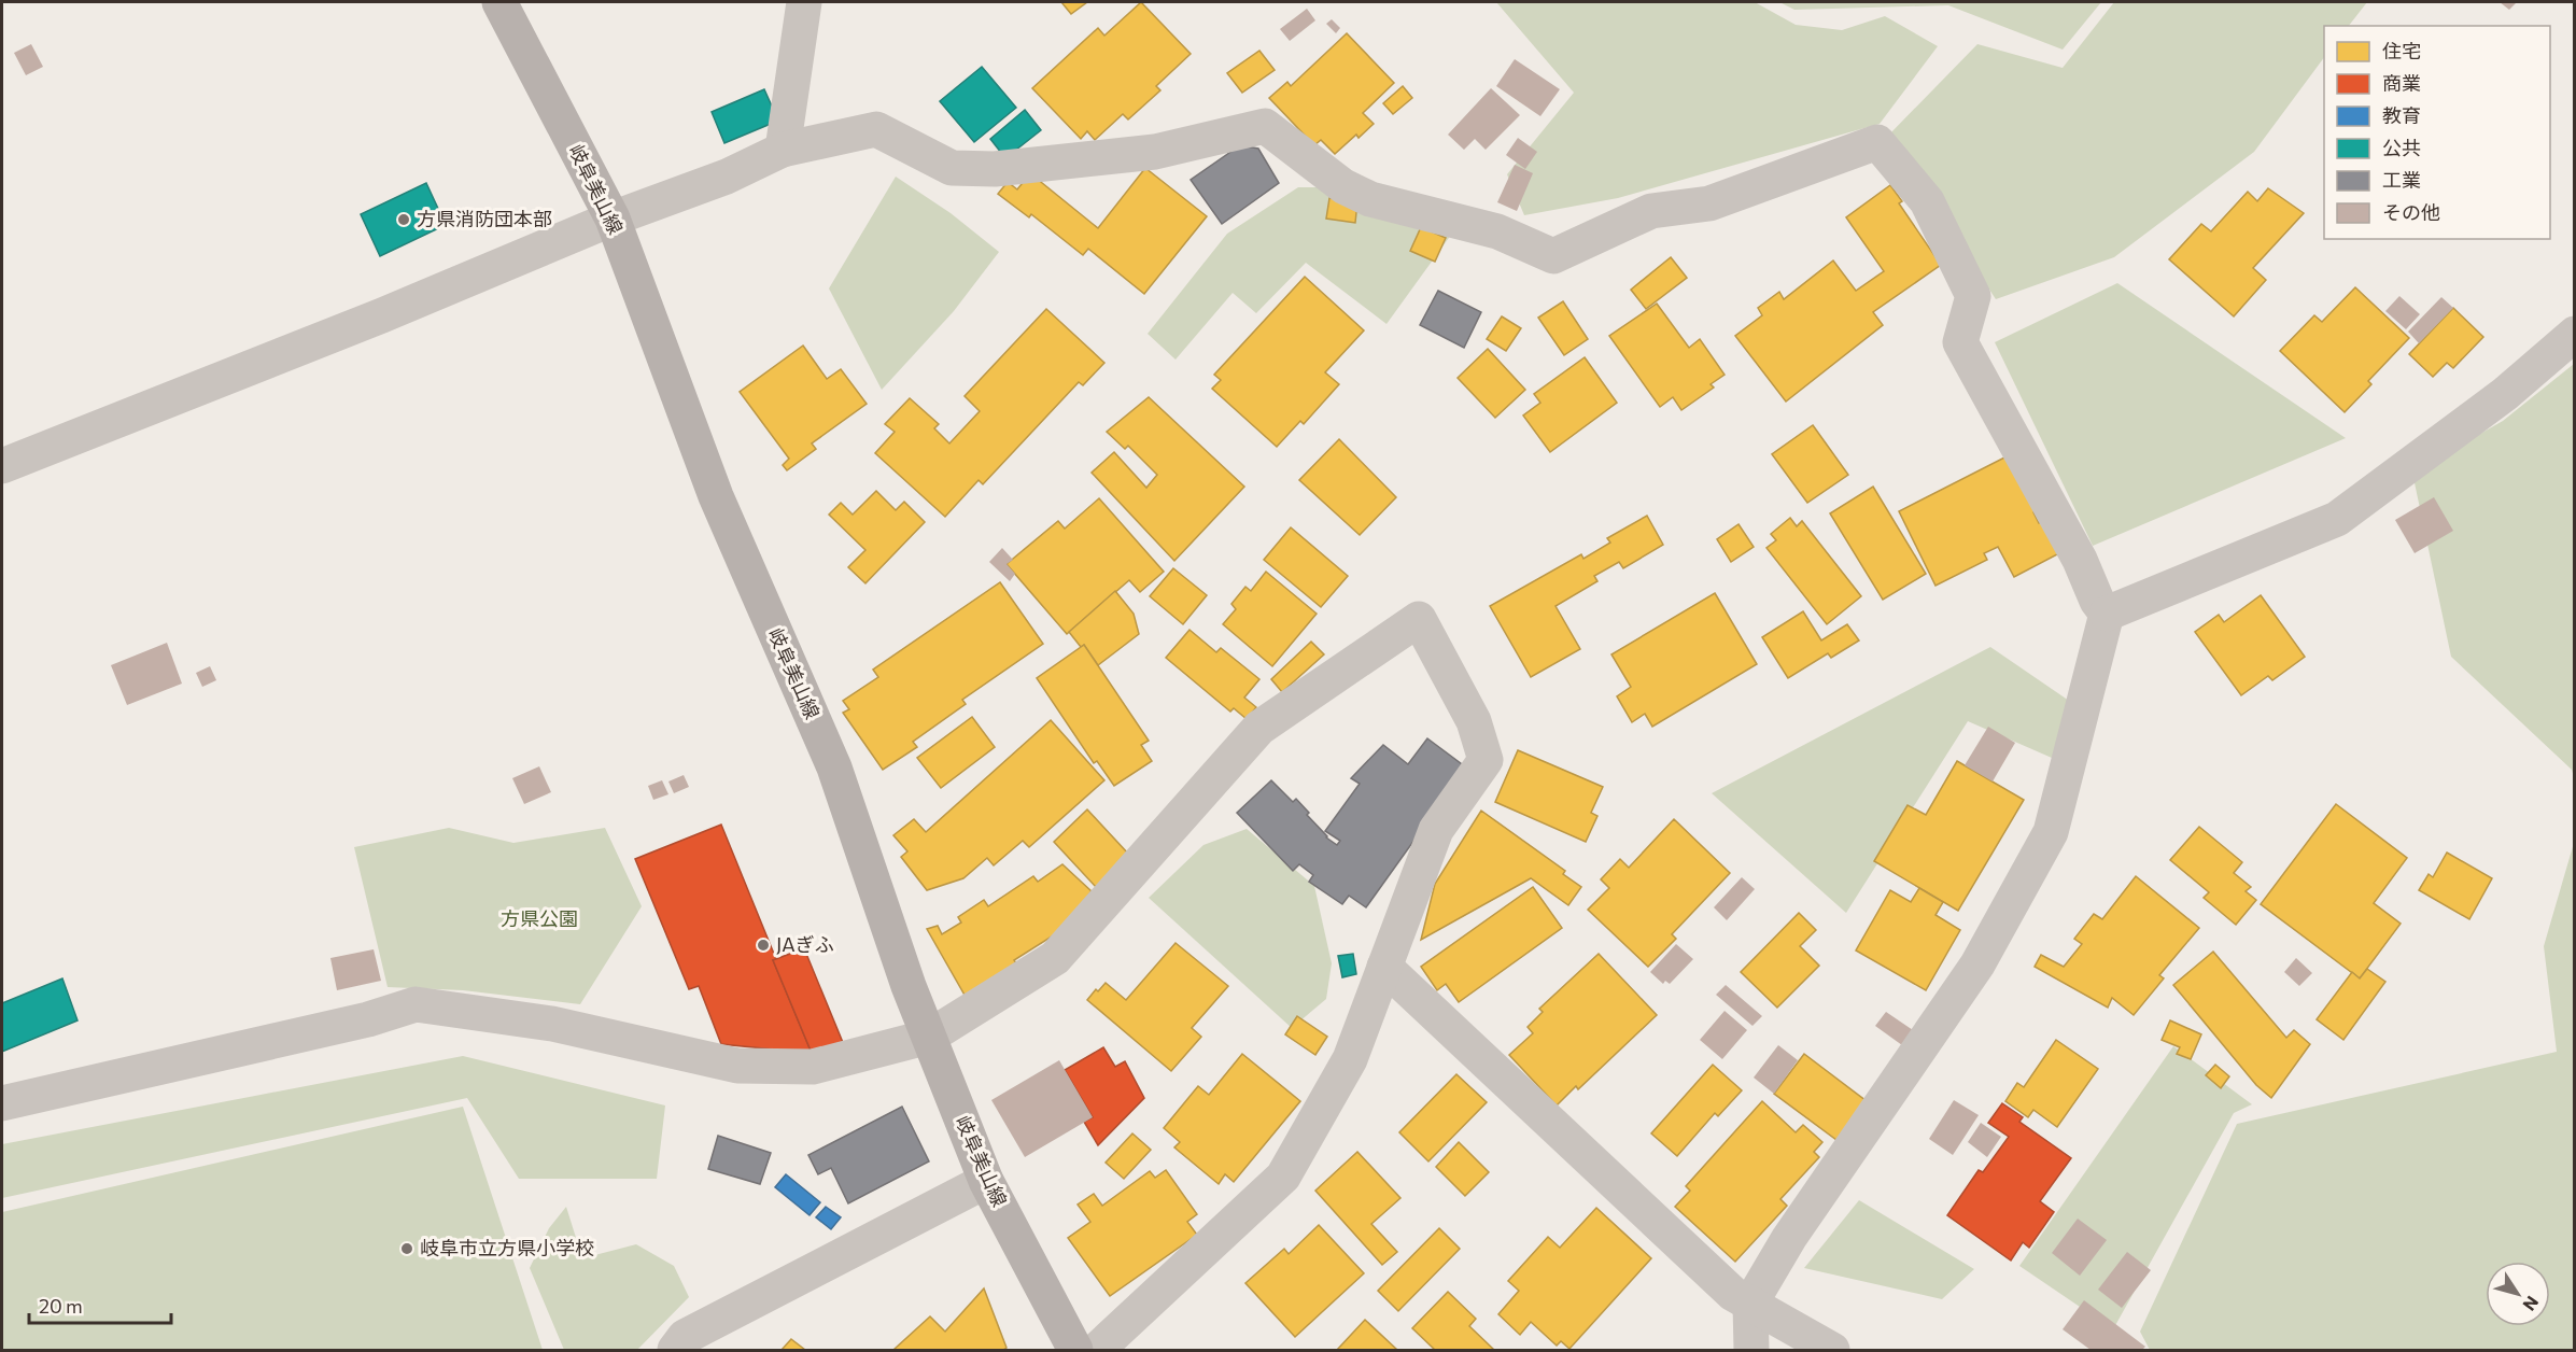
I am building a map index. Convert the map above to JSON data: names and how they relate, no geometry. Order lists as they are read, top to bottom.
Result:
{
  "streets": {
    "main road": ["岐阜美山線"]
  },
  "parks": ["方県公園"],
  "places": ["方県消防団本部", "JAぎふ", "岐阜市立方県小学校"],
  "legend": [
    "住宅",
    "商業",
    "教育",
    "公共",
    "工業",
    "その他"
  ],
  "scale_bar": "20 m",
  "north": "bottom right"
}
